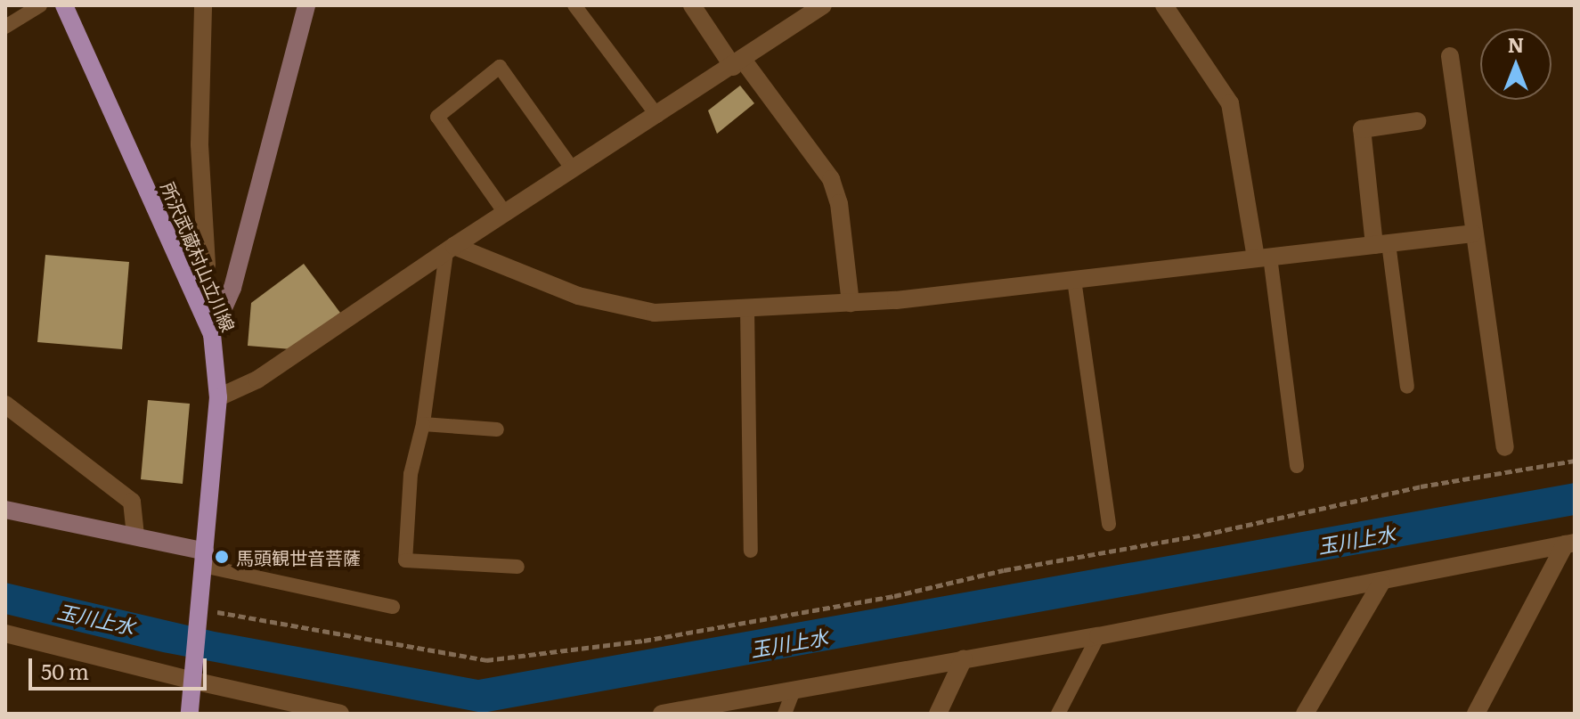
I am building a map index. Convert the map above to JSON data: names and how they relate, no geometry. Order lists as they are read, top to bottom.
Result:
{
  "streets": {
    "main road": ["所沢武蔵村山立川線"]
  },
  "water": ["玉川上水"],
  "places": ["馬頭観世音菩薩"],
  "scale_bar": "50 m",
  "north": "top"
}
